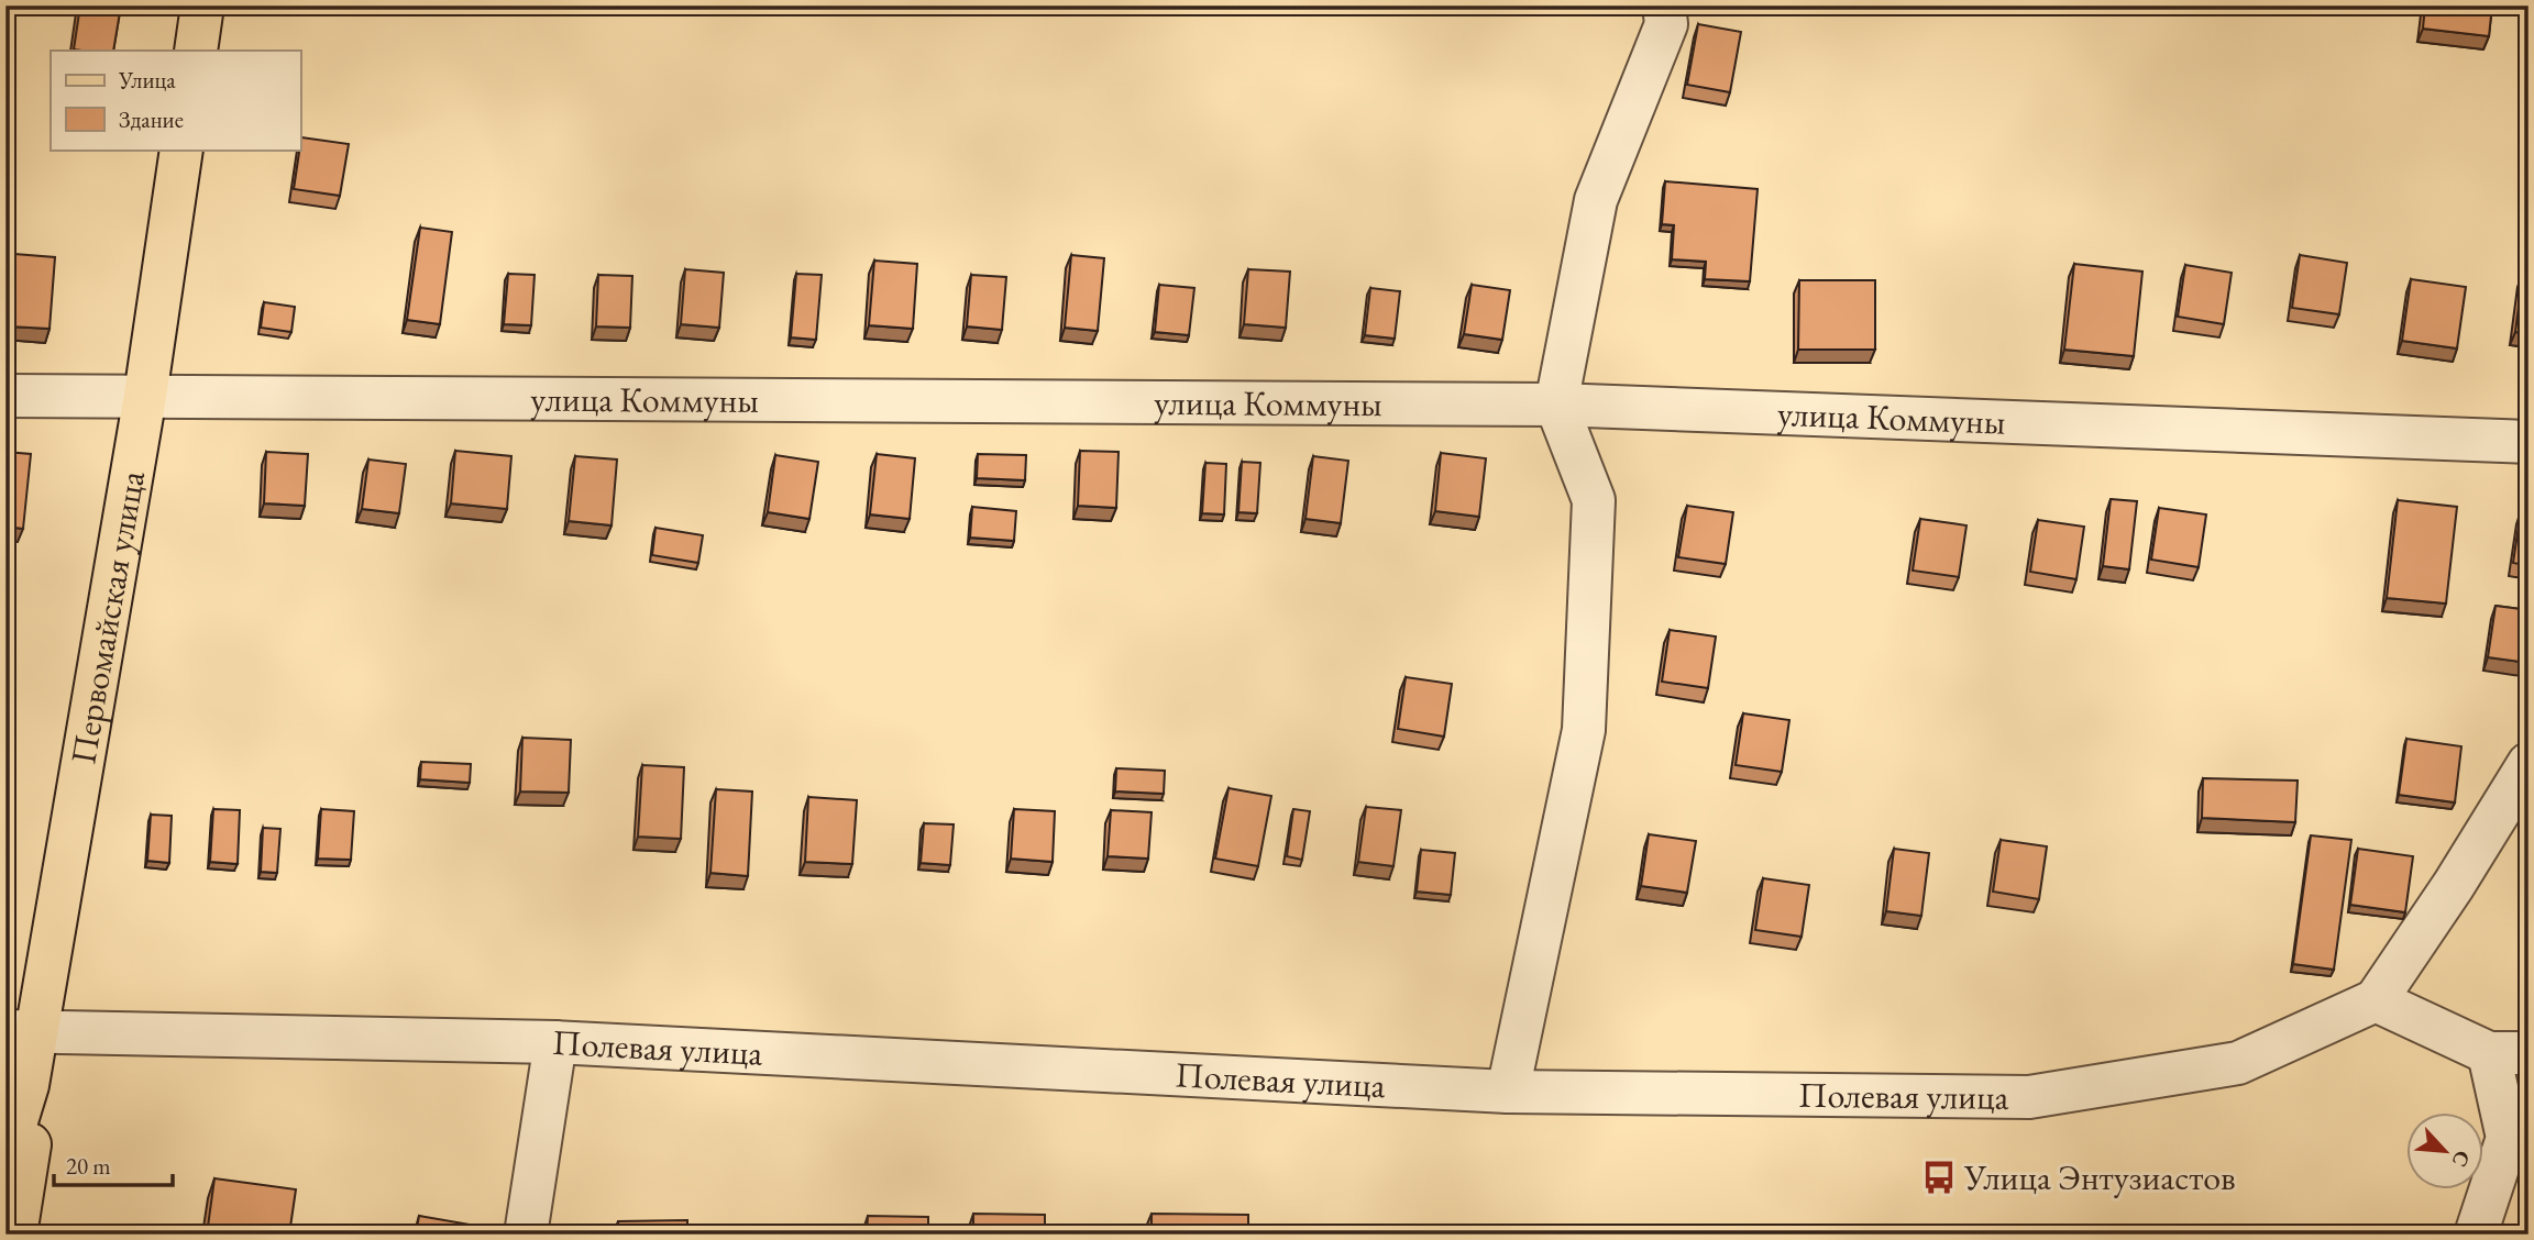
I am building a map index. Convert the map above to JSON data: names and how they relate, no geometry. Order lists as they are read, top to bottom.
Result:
{
  "streets": {
    "main road": ["Первомайская улица"],
    "street": ["улица Коммуны", "Полевая улица"]
  },
  "crossings": [
    ["улица Коммуны", "Первомайская улица"],
    ["Первомайская улица", "Полевая улица"]
  ],
  "places": {
    "bus stop": ["Улица Энтузиастов"]
  },
  "legend": ["Улица", "Здание"],
  "scale_bar": "20 m",
  "north": "bottom right"
}
